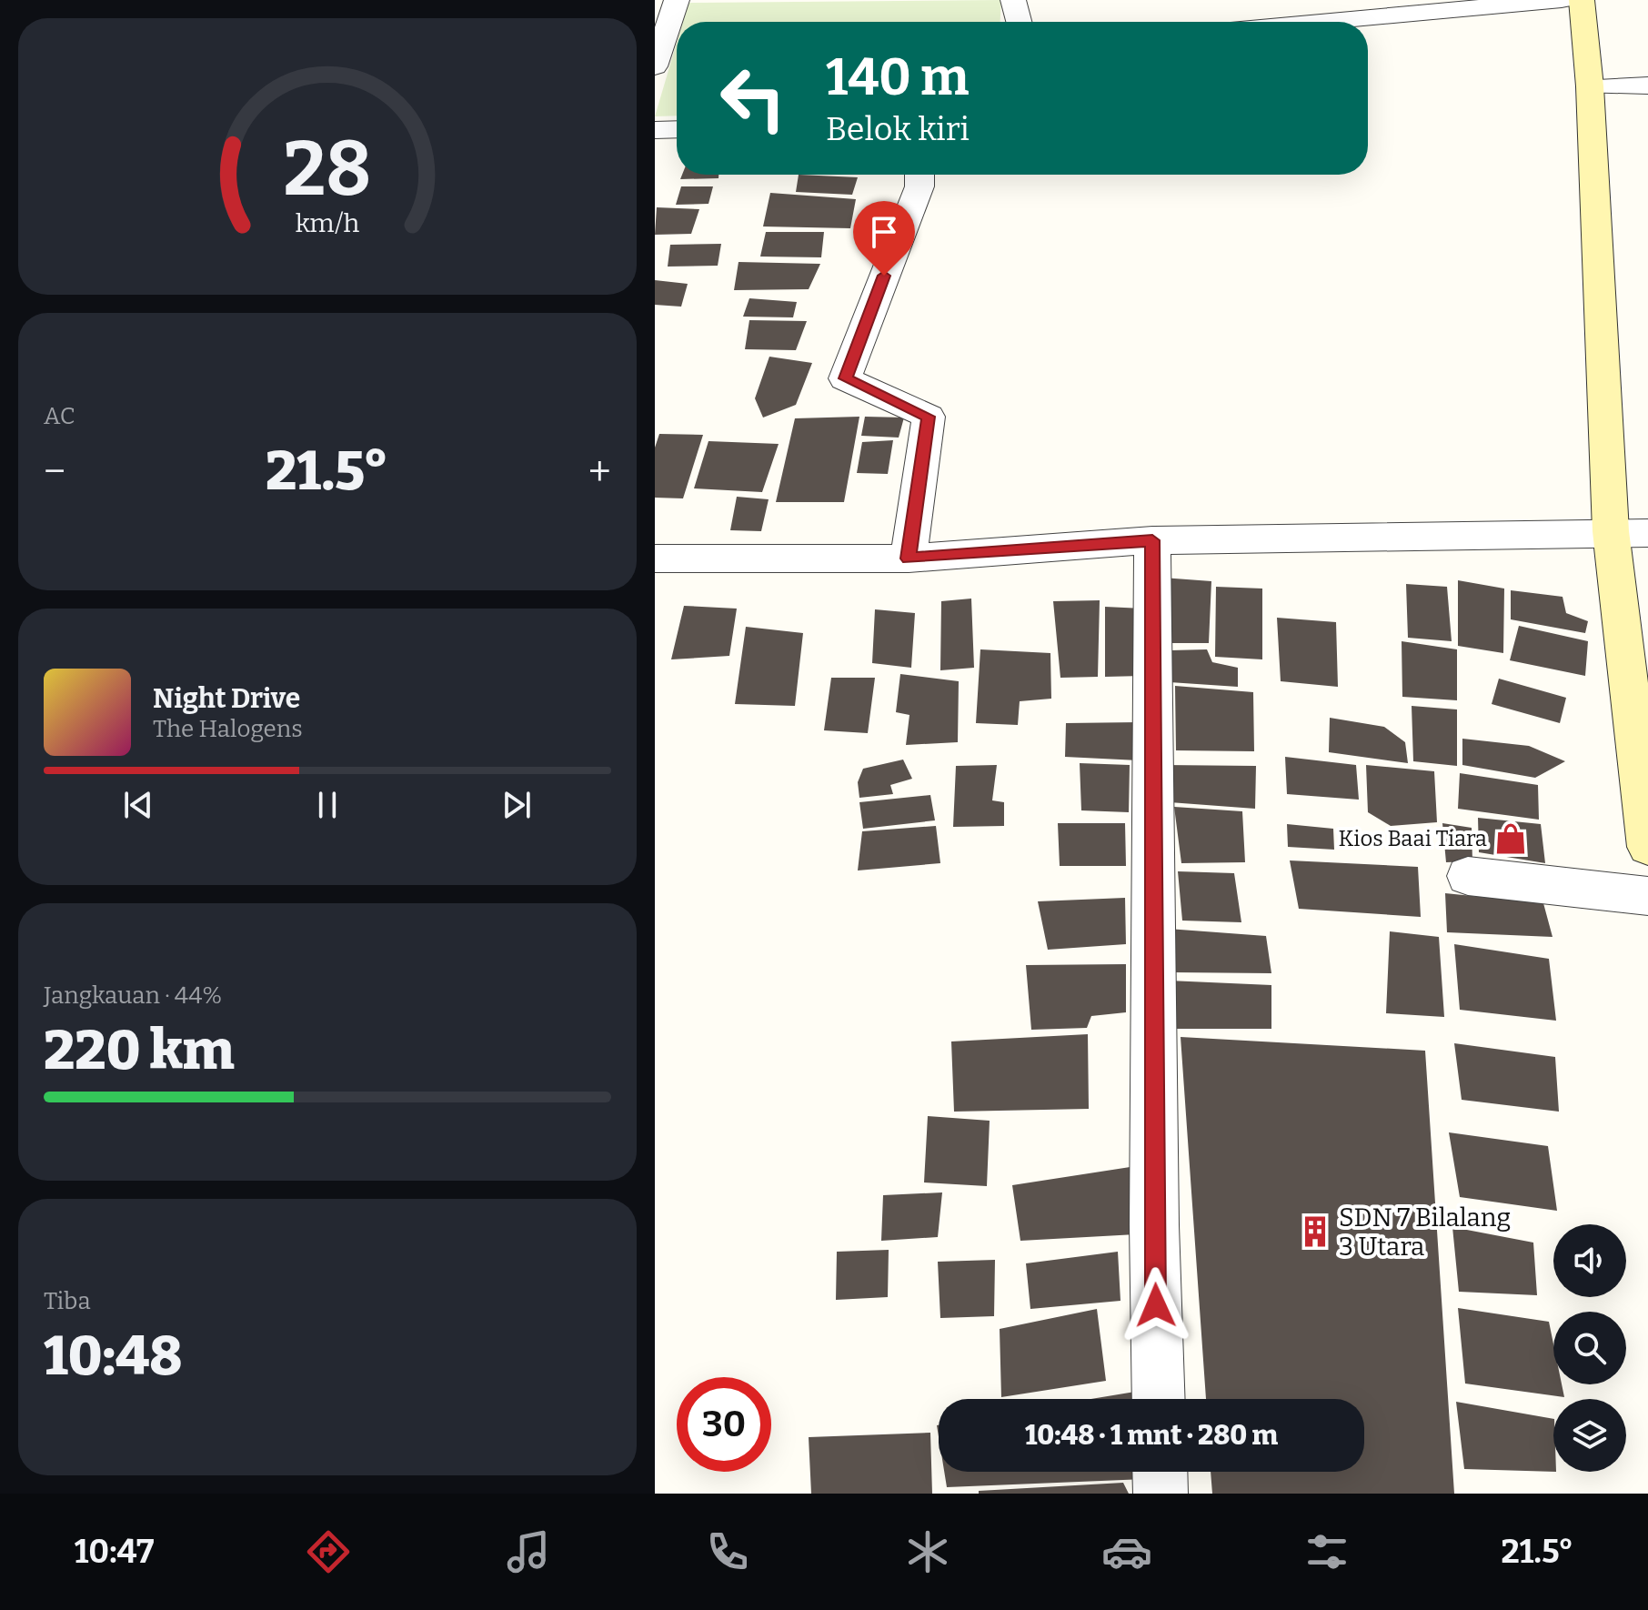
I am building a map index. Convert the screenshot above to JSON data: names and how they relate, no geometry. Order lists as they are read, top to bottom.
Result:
{
  "places": {
    "shop": ["Kios Baai Tiara"],
    "building": ["SDN 7 Bilalang 3 Utara"]
  },
  "page": {
    "turn": ["140 m", "Belok kiri"],
    "tile": [
      "AC",
      ["Jangkauan · 44%", "220 km"],
      ["Tiba", "10:48"]
    ],
    "heat": ["−", "21.5°", "+"],
    "song": ["Night Drive", "The Halogens"],
    "limit": "30",
    "trip": "10:48 · 1 mnt · 280 m",
    "tabs": ["10:47", "21.5°"],
    "gauge": ["28", "km/h"]
  }
}
